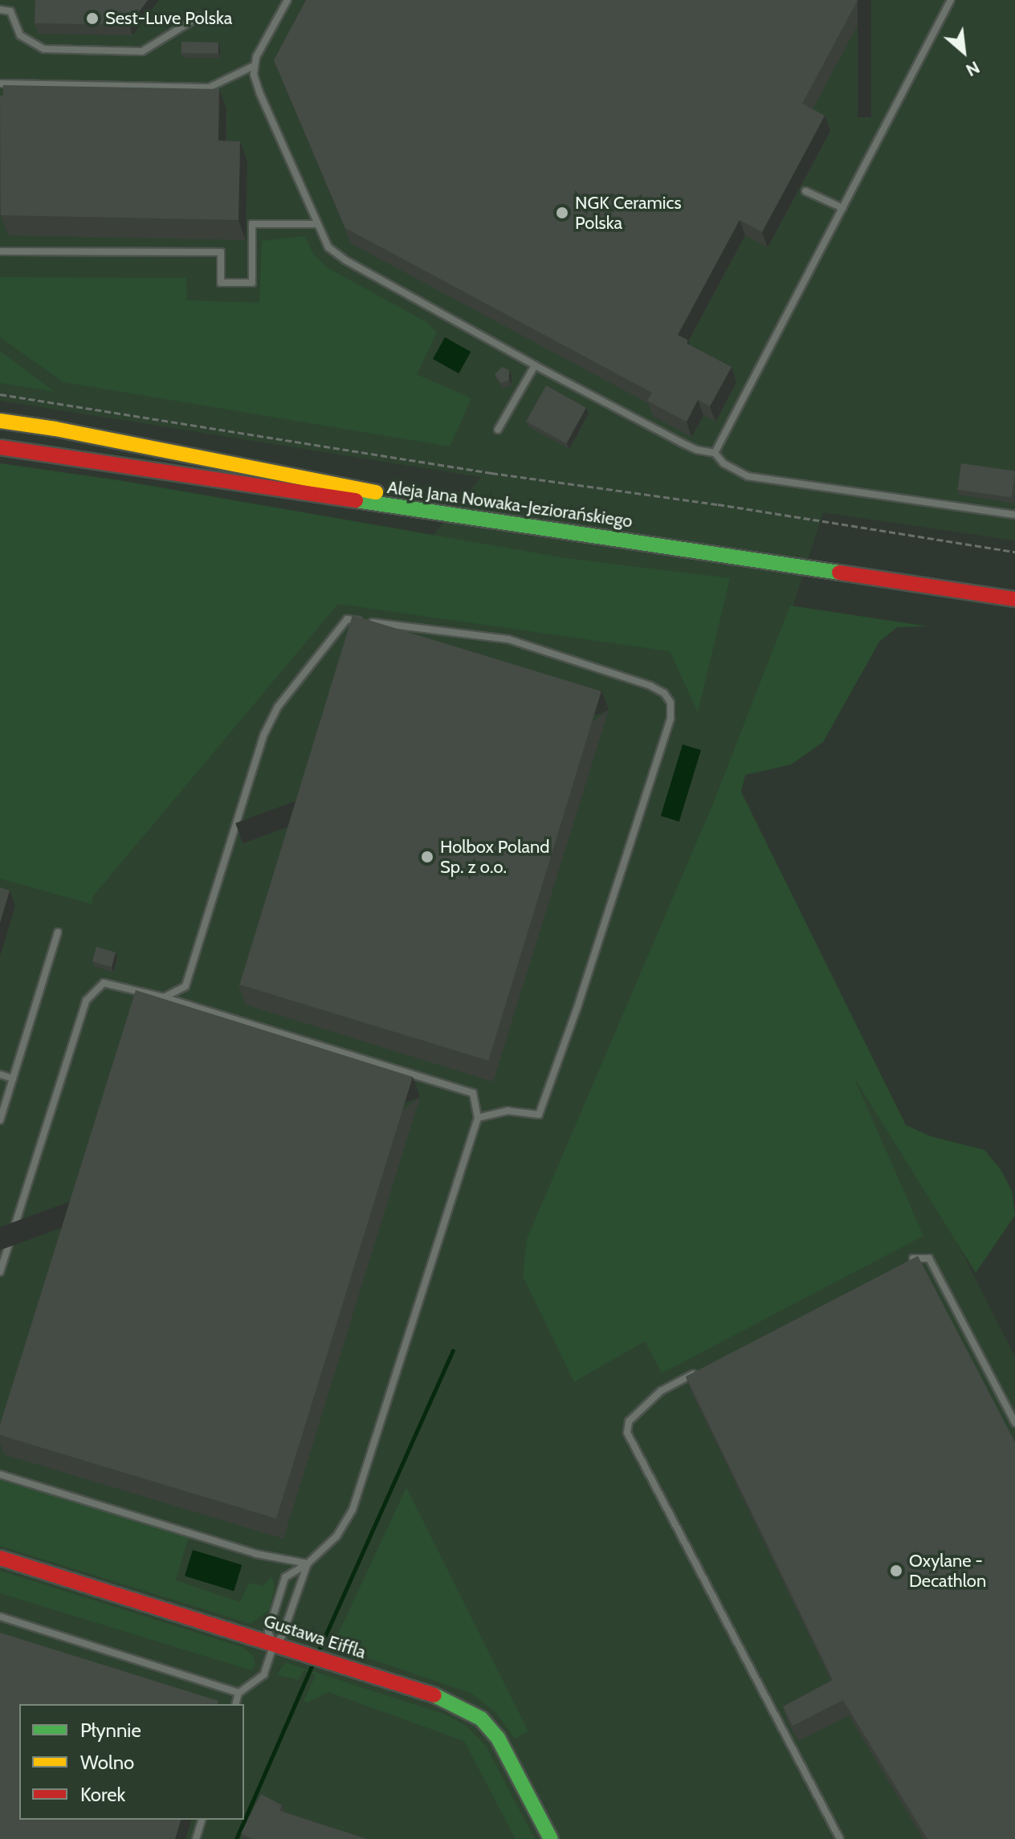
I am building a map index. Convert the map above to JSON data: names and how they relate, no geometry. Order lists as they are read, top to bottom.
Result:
{
  "streets": {
    "main road": ["Aleja Jana Nowaka-Jeziorańskiego", "Gustawa Eiffla"]
  },
  "places": [
    "Sest-Luve Polska",
    "NGK Ceramics Polska",
    "Holbox Poland Sp. z o.o.",
    "Oxylane - Decathlon"
  ],
  "legend": ["Płynnie", "Wolno", "Korek"],
  "north": "bottom right"
}
